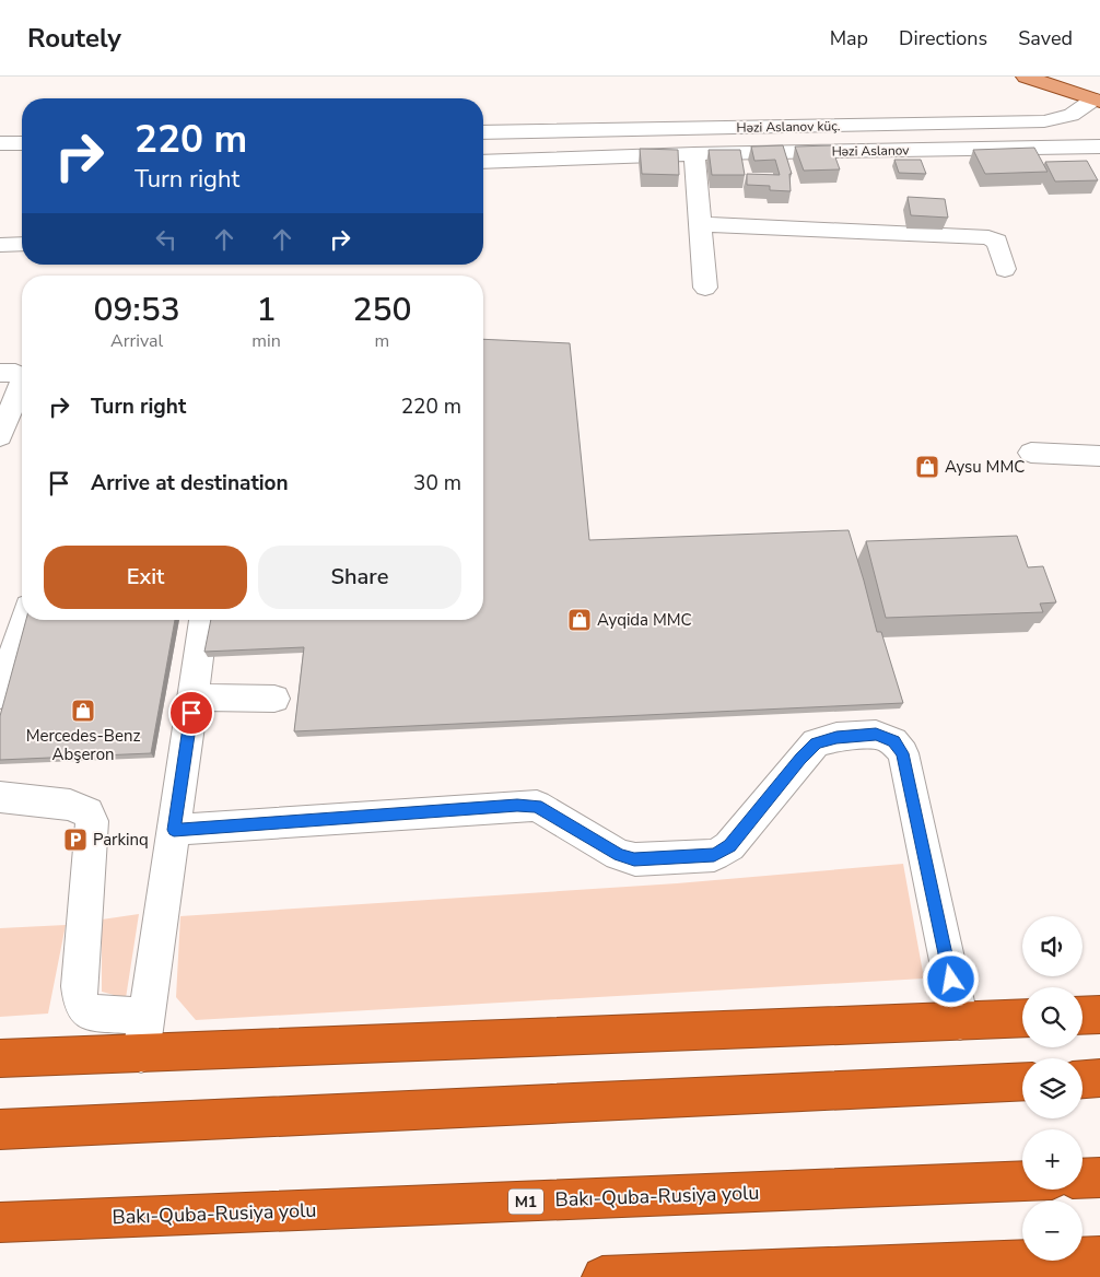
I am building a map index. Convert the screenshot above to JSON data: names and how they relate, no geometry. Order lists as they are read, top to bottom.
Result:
{
  "streets": {
    "highway": ["Bakı-Quba-Rusiya yolu", "M1"],
    "street": ["Həzi Aslanov küç.", "Həzi Aslanov"]
  },
  "places": {
    "shop": ["Aysu MMC", "Ayqida MMC", "Mercedes-Benz Abşeron"],
    "parking": ["Parkinq"]
  },
  "page": {
    "header": "Routely",
    "nav": ["Map", "Directions", "Saved"],
    "turn": ["220 m", "Turn right"],
    "eta": [
      "09:53",
      "Arrival",
      "1",
      "min",
      "250",
      "m"
    ],
    "list": [
      {
        "name": "Turn right",
        "value": "220 m"
      },
      {
        "name": "Arrive at destination",
        "value": "30 m"
      }
    ],
    "buttons": ["Exit", "Share"],
    "map_buttons": ["+", "−"]
  }
}
